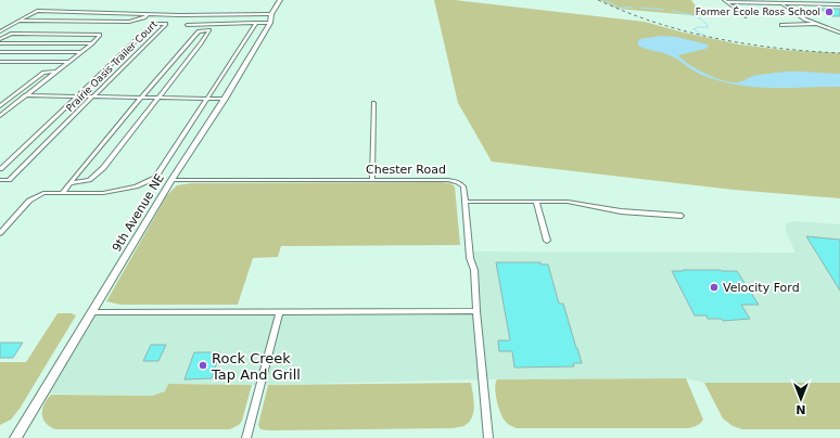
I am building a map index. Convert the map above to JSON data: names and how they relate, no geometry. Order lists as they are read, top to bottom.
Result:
{
  "streets": {
    "street": ["Prairie Oasis Trailer Court", "Chester Road", "9th Avenue NE"]
  },
  "crossings": [
    ["Chester Road", "9th Avenue NE"]
  ],
  "places": ["Former École Ross School", "Velocity Ford", "Rock Creek Tap And Grill"],
  "north": "bottom"
}
